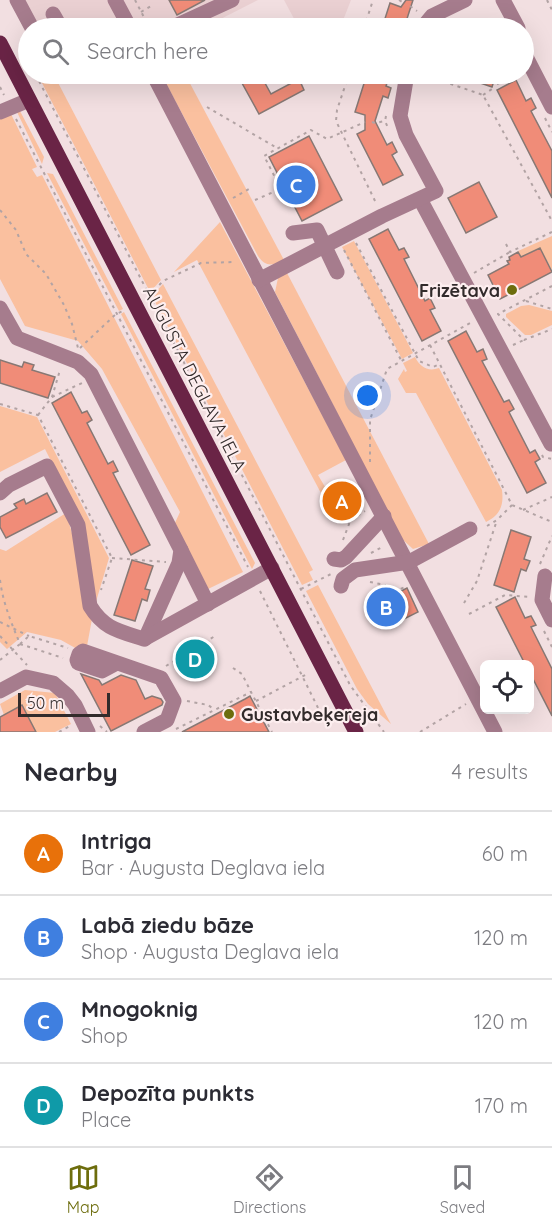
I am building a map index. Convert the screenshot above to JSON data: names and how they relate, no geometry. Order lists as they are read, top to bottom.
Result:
{
  "streets": {
    "main road": ["AUGUSTA DEGLAVA IELA"]
  },
  "places": ["Frizētava", "Gustavbeķereja"],
  "scale_bar": "50 m",
  "page": {
    "search": "Search here",
    "pins": [
      "C",
      "A",
      "B",
      "D"
    ],
    "scale": "50 m",
    "heading": ["Nearby", "4 results"],
    "list": [
      {
        "mark": "A",
        "name": "Intriga",
        "note": "Bar · Augusta Deglava iela",
        "value": "60 m"
      },
      {
        "mark": "B",
        "name": "Labā ziedu bāze",
        "note": "Shop · Augusta Deglava iela",
        "value": "120 m"
      },
      {
        "mark": "C",
        "name": "Mnogoknig",
        "note": "Shop",
        "value": "120 m"
      },
      {
        "mark": "D",
        "name": "Depozīta punkts",
        "note": "Place",
        "value": "170 m"
      }
    ],
    "nav": ["Map", "Directions", "Saved"]
  }
}
